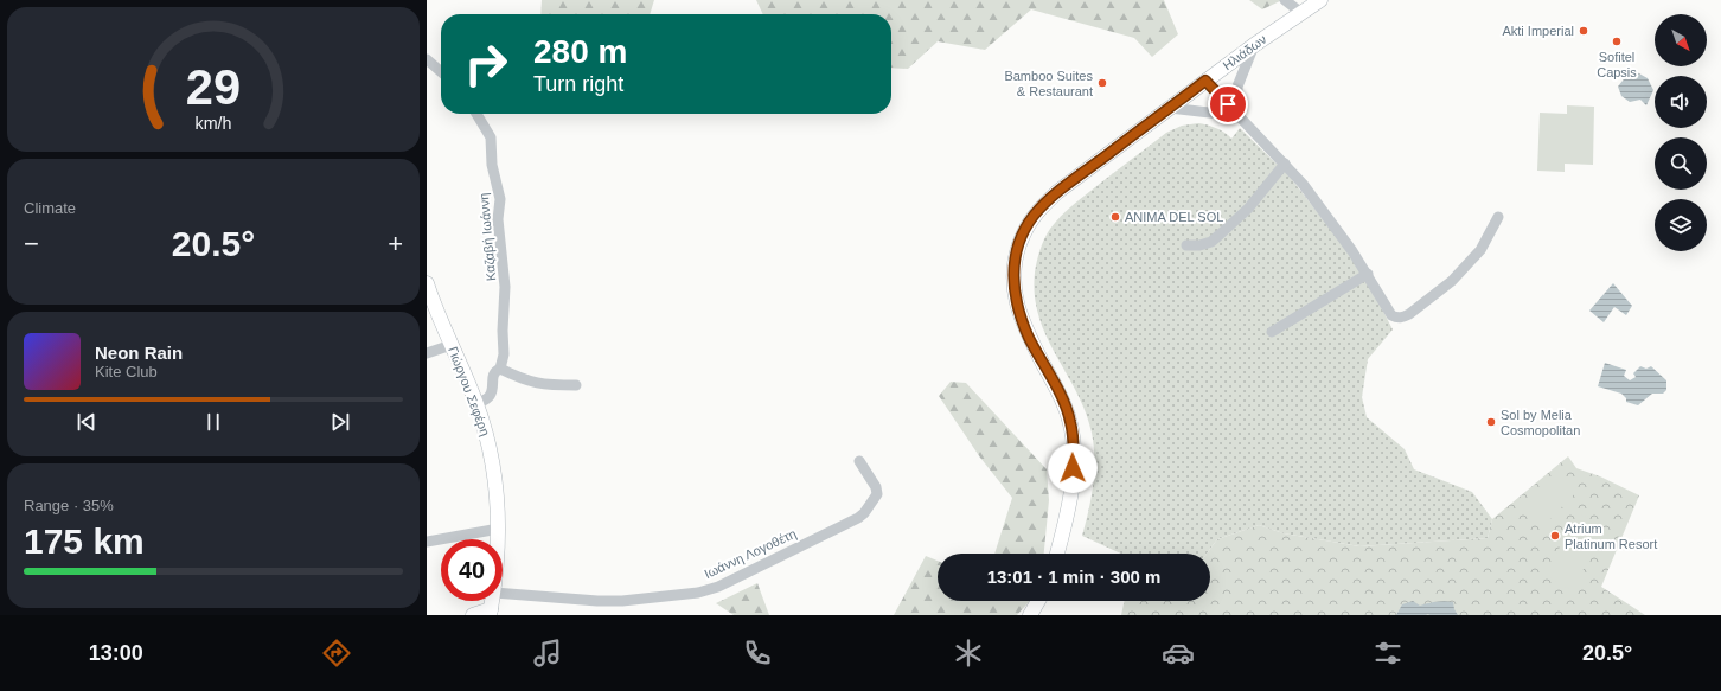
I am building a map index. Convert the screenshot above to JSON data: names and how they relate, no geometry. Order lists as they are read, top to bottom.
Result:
{
  "streets": {
    "street": [
      "Ηλιάδων",
      "Καζαβή Ιωάννη",
      "Γιώργου Σεφέρη",
      "Ιωάννη Λογοθέτη"
    ]
  },
  "crossings": [
    ["Καζαβή Ιωάννη", "Γιώργου Σεφέρη"]
  ],
  "places": [
    "Akti Imperial",
    "Sofitel Capsis",
    "Bamboo Suites & Restaurant",
    "ANIMA DEL SOL",
    "Sol by Melia Cosmopolitan",
    "Atrium Platinum Resort"
  ],
  "north": "bottom right",
  "page": {
    "turn": ["280 m", "Turn right"],
    "tile": [
      "Climate",
      ["Range · 35%", "175 km"]
    ],
    "heat": ["−", "20.5°", "+"],
    "song": ["Neon Rain", "Kite Club"],
    "limit": "40",
    "trip": "13:01 · 1 min · 300 m",
    "tabs": ["13:00", "20.5°"],
    "gauge": ["29", "km/h"]
  }
}
